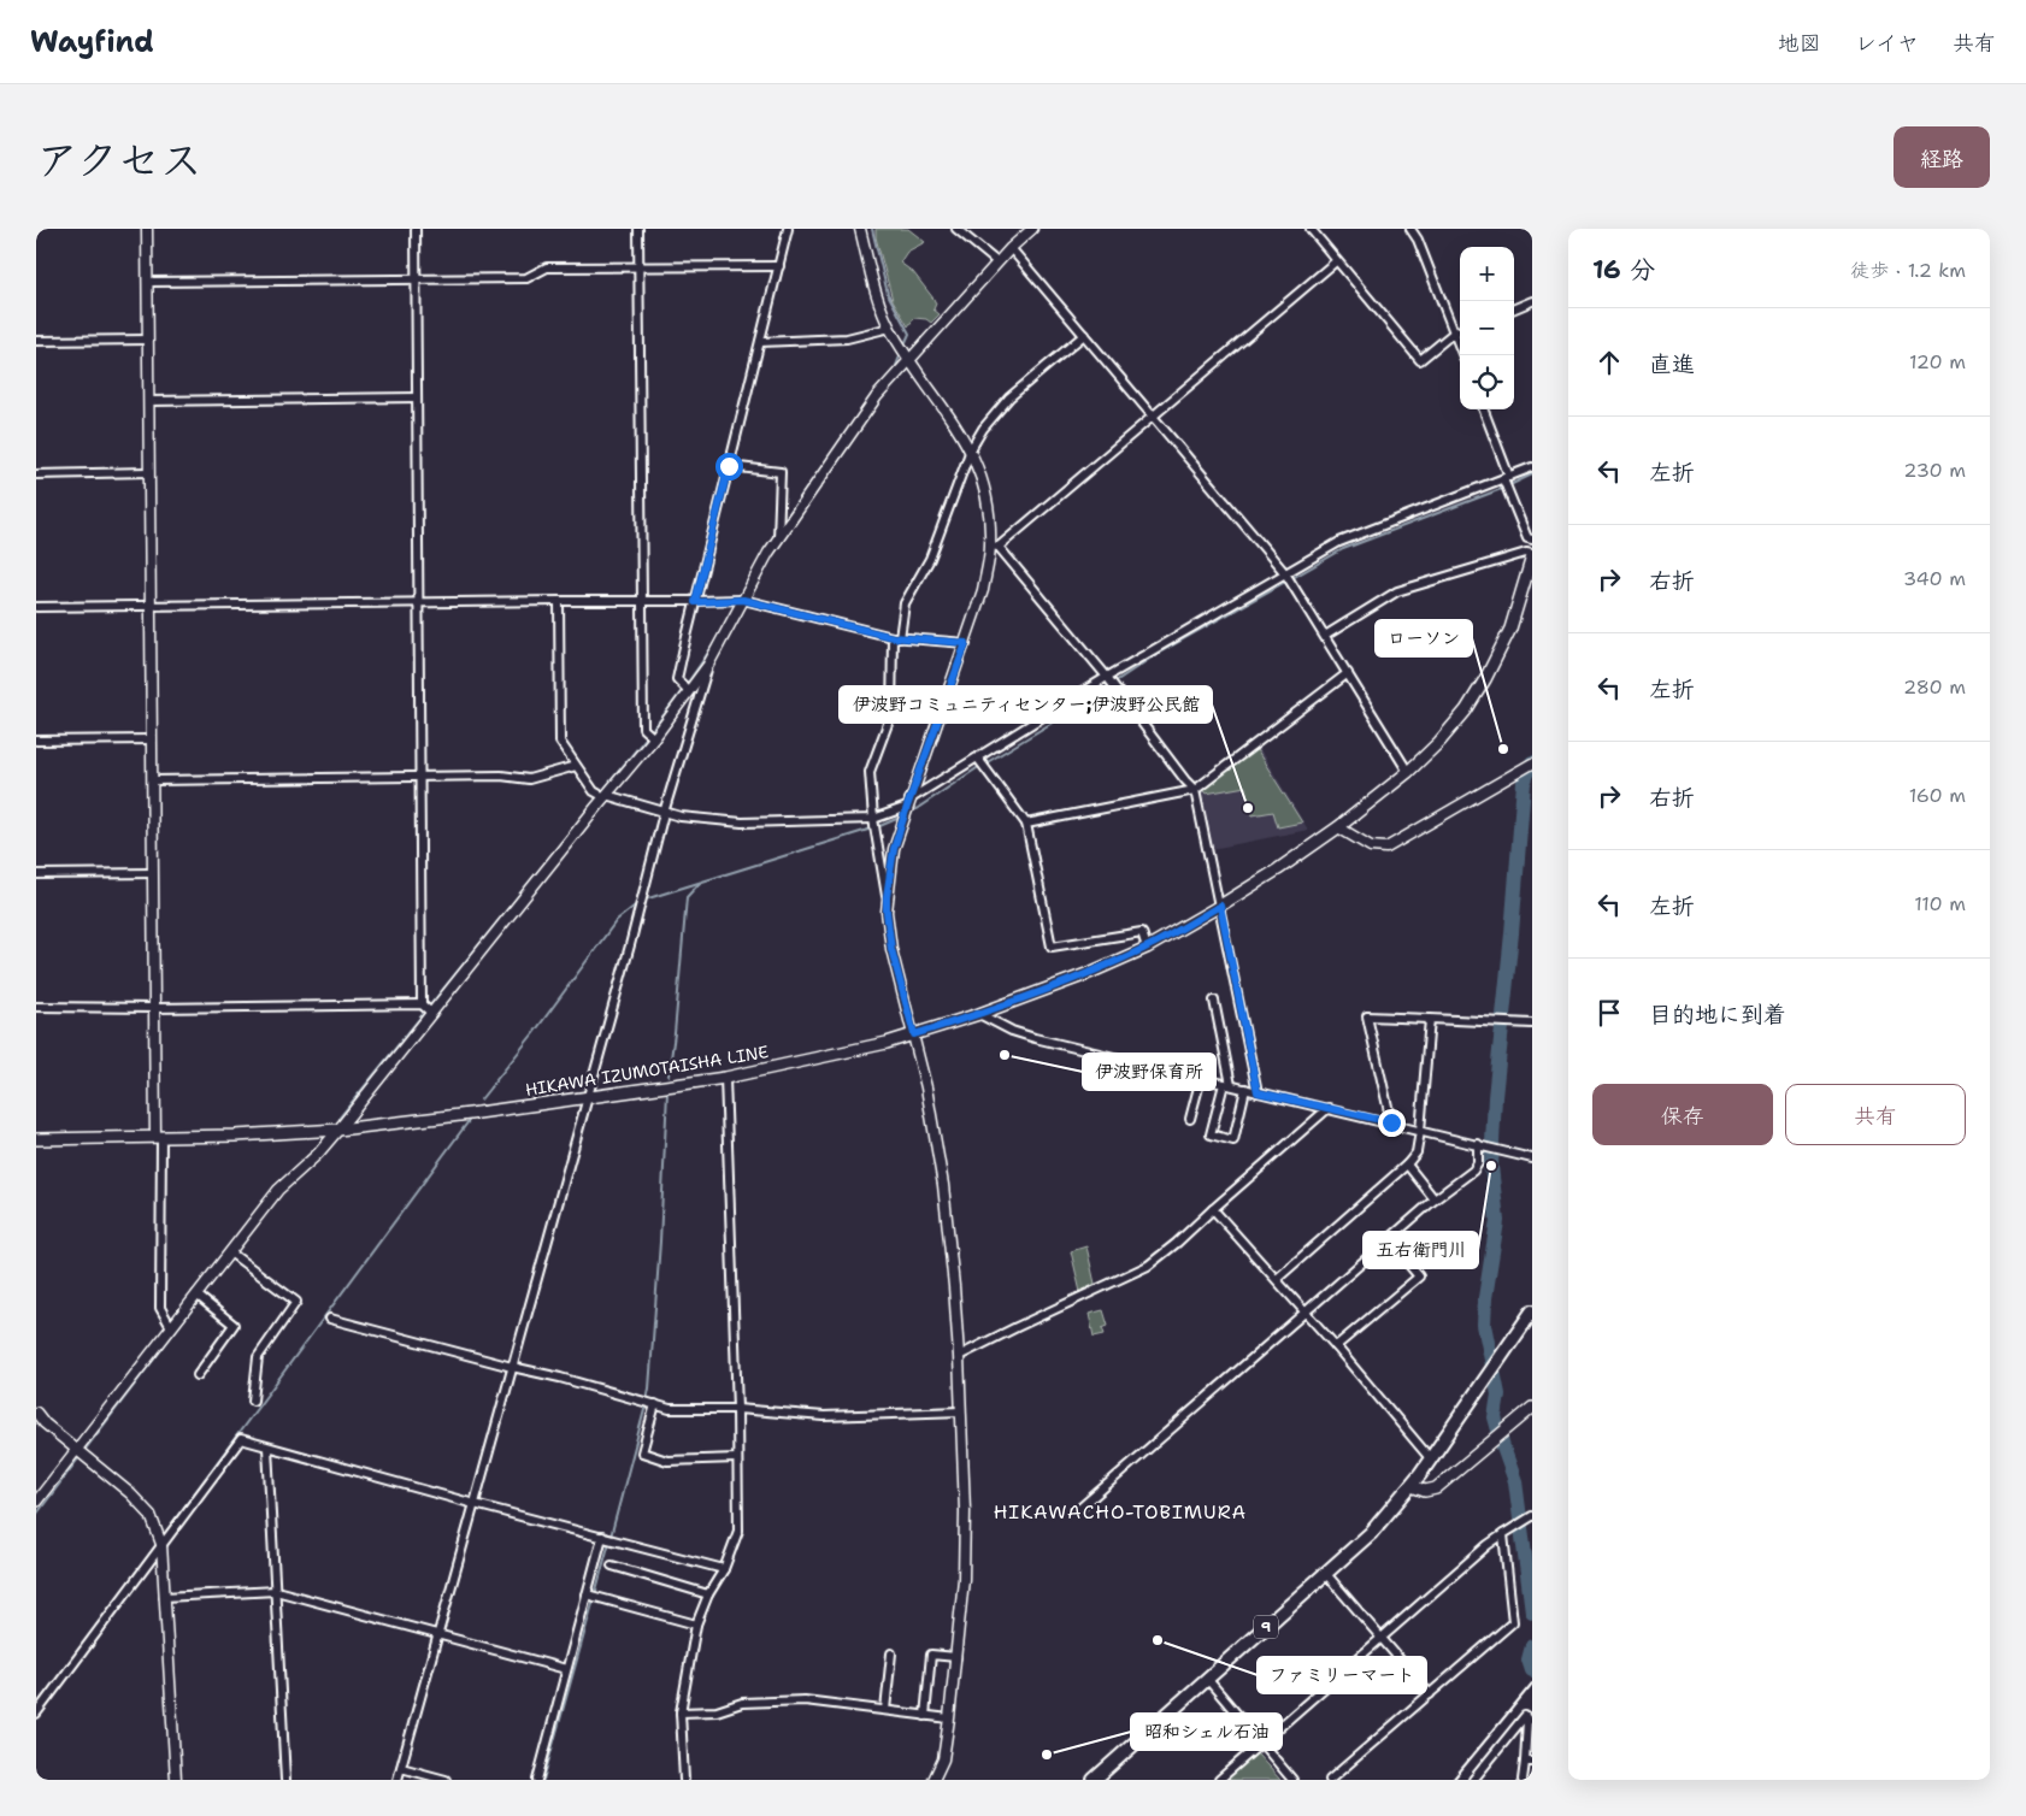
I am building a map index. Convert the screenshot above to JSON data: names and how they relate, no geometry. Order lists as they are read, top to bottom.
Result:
{
  "streets": {
    "highway": ["9"],
    "main road": ["HIKAWA IZUMOTAISHA LINE"]
  },
  "districts": ["HIKAWACHO-TOBIMURA"],
  "places": [
    "ローソン",
    "伊波野コミュニティセンター;伊波野公民館",
    "伊波野保育所",
    "五右衛門川",
    "ファミリーマート",
    "昭和シェル石油"
  ],
  "page": {
    "header": "Wayfind",
    "nav": ["地図", "レイヤ", "共有"],
    "title": "アクセス",
    "buttons": [
      "経路",
      ["保存", "共有"]
    ],
    "heading": ["16 分", "徒歩 · 1.2 km"],
    "map_buttons": ["+", "−"],
    "list": [
      ["直進", "120 m"],
      ["左折", "230 m"],
      ["右折", "340 m"],
      ["左折", "280 m"],
      ["右折", "160 m"],
      ["左折", "110 m"],
      "目的地に到着"
    ]
  }
}
